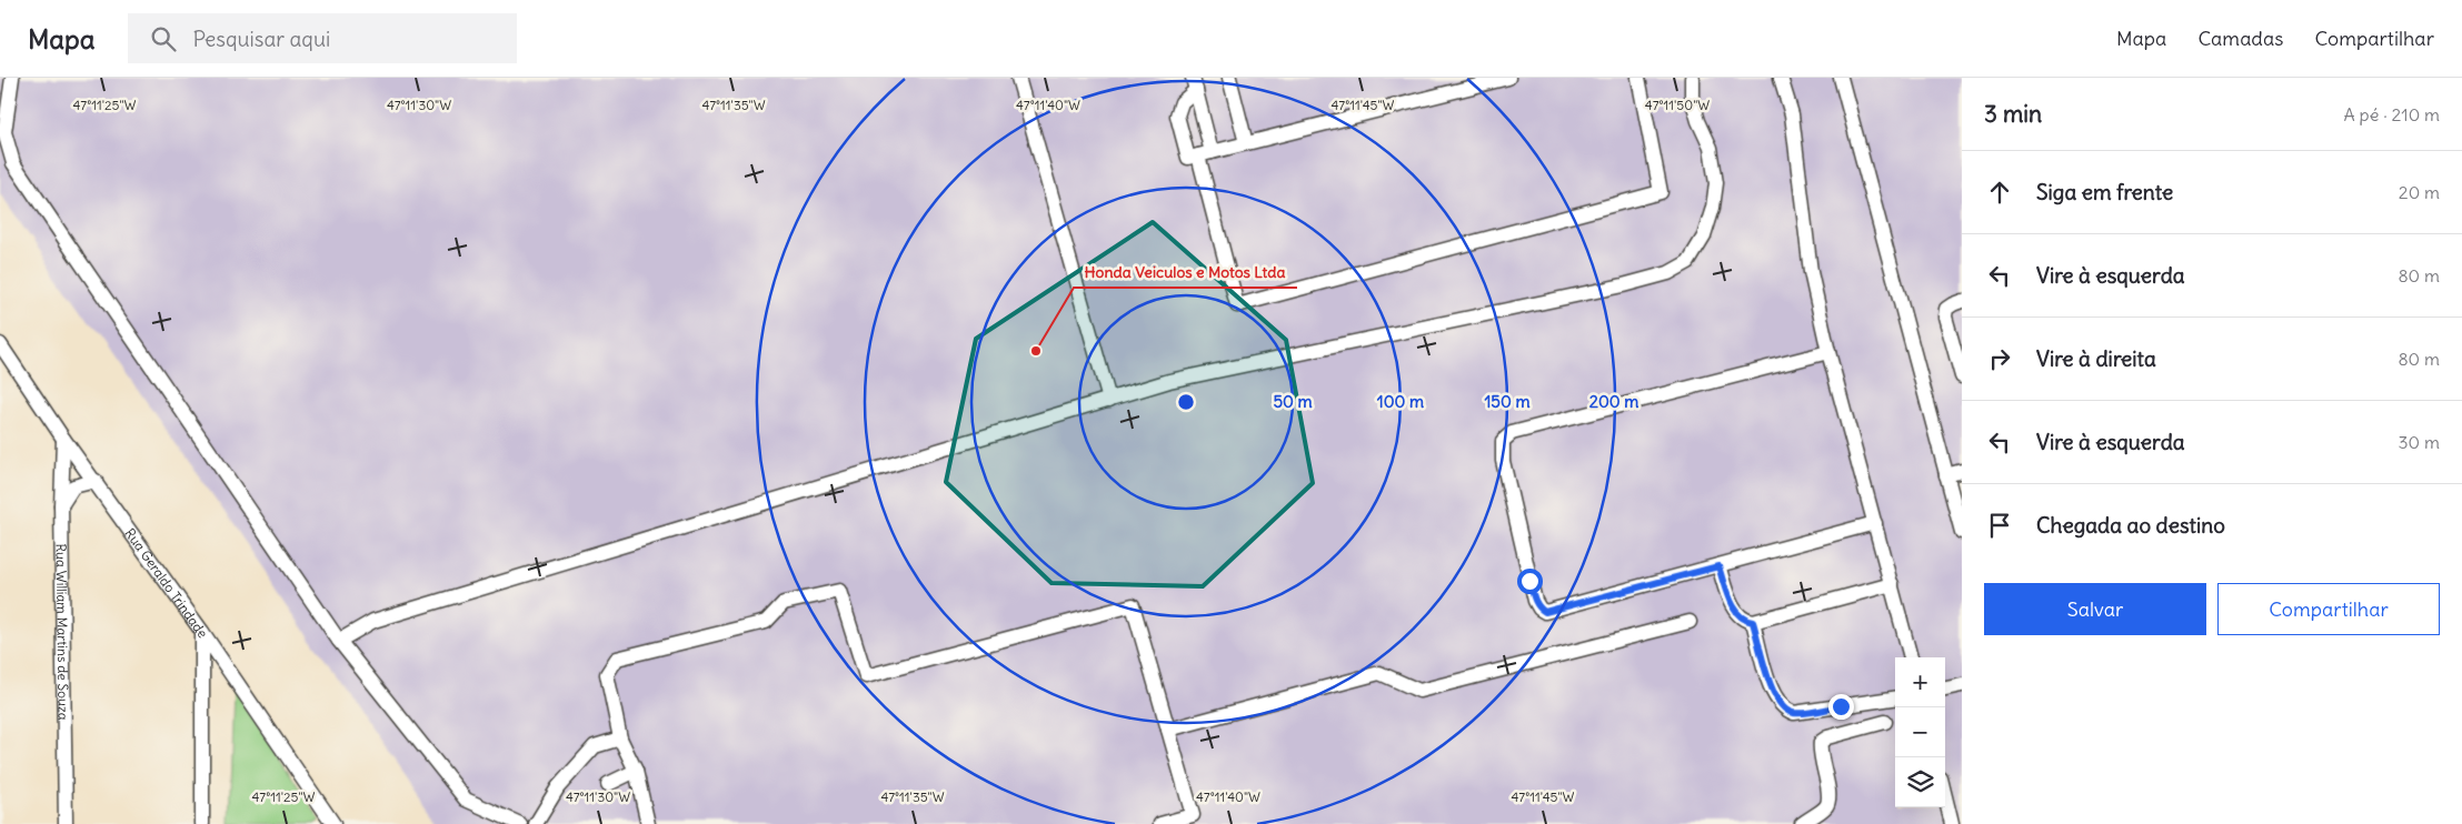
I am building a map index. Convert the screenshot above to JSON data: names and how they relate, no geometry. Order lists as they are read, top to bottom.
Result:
{
  "streets": {
    "street": ["Rua Geraldo Trindade", "Rua William Martins de Souza"]
  },
  "crossings": [
    ["Rua Geraldo Trindade", "Rua William Martins de Souza"]
  ],
  "places": ["Honda Veiculos e Motos Ltda"],
  "page": {
    "header": "Mapa",
    "search": "Pesquisar aqui",
    "nav": ["Mapa", "Camadas", "Compartilhar"],
    "heading": ["3 min", "A pé · 210 m"],
    "list": [
      ["Siga em frente", "20 m"],
      ["Vire à esquerda", "80 m"],
      ["Vire à direita", "80 m"],
      ["Vire à esquerda", "30 m"],
      "Chegada ao destino"
    ],
    "buttons": ["Salvar", "Compartilhar"],
    "map_buttons": ["+", "−"]
  },
  "coordinates": [
    "47°11'25\"W",
    "47°11'30\"W",
    "47°11'35\"W",
    "47°11'40\"W",
    "47°11'45\"W",
    "47°11'50\"W"
  ],
  "rings": [
    "50 m",
    "100 m",
    "150 m",
    "200 m"
  ]
}
